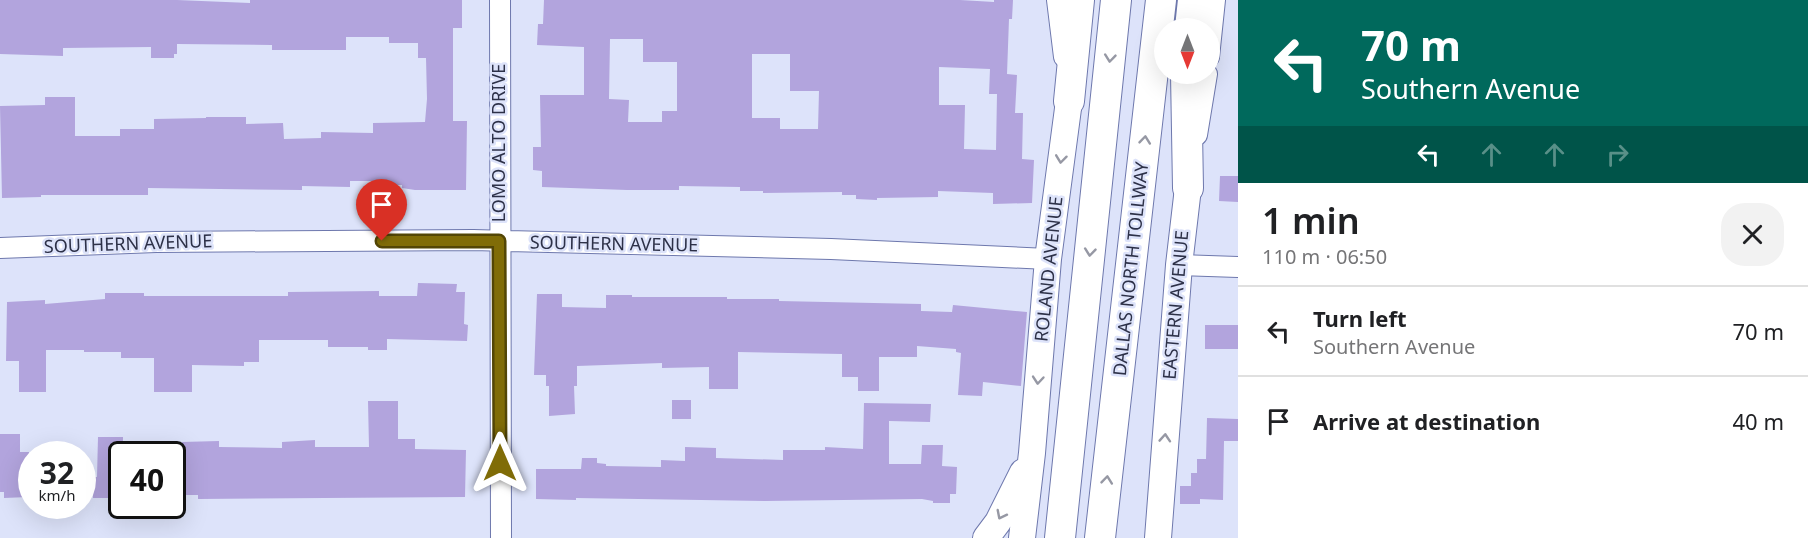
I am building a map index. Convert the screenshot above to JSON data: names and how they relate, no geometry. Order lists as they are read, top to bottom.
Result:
{
  "streets": {
    "highway": ["DALLAS NORTH TOLLWAY"],
    "main road": ["ROLAND AVENUE", "EASTERN AVENUE"],
    "street": ["LOMO ALTO DRIVE", "SOUTHERN AVENUE"]
  },
  "crossings": [
    ["LOMO ALTO DRIVE", "SOUTHERN AVENUE"],
    ["SOUTHERN AVENUE", "ROLAND AVENUE"]
  ],
  "one_way": ["ROLAND AVENUE", "EASTERN AVENUE"],
  "north": "bottom",
  "page": {
    "turn": ["70 m", "Southern Avenue"],
    "heading": ["1 min", "110 m · 06:50"],
    "list": [
      {
        "name": "Turn left",
        "note": "Southern Avenue",
        "value": "70 m"
      },
      {
        "name": "Arrive at destination",
        "value": "40 m"
      }
    ],
    "speed": "32 km/h",
    "limit": "40"
  }
}
